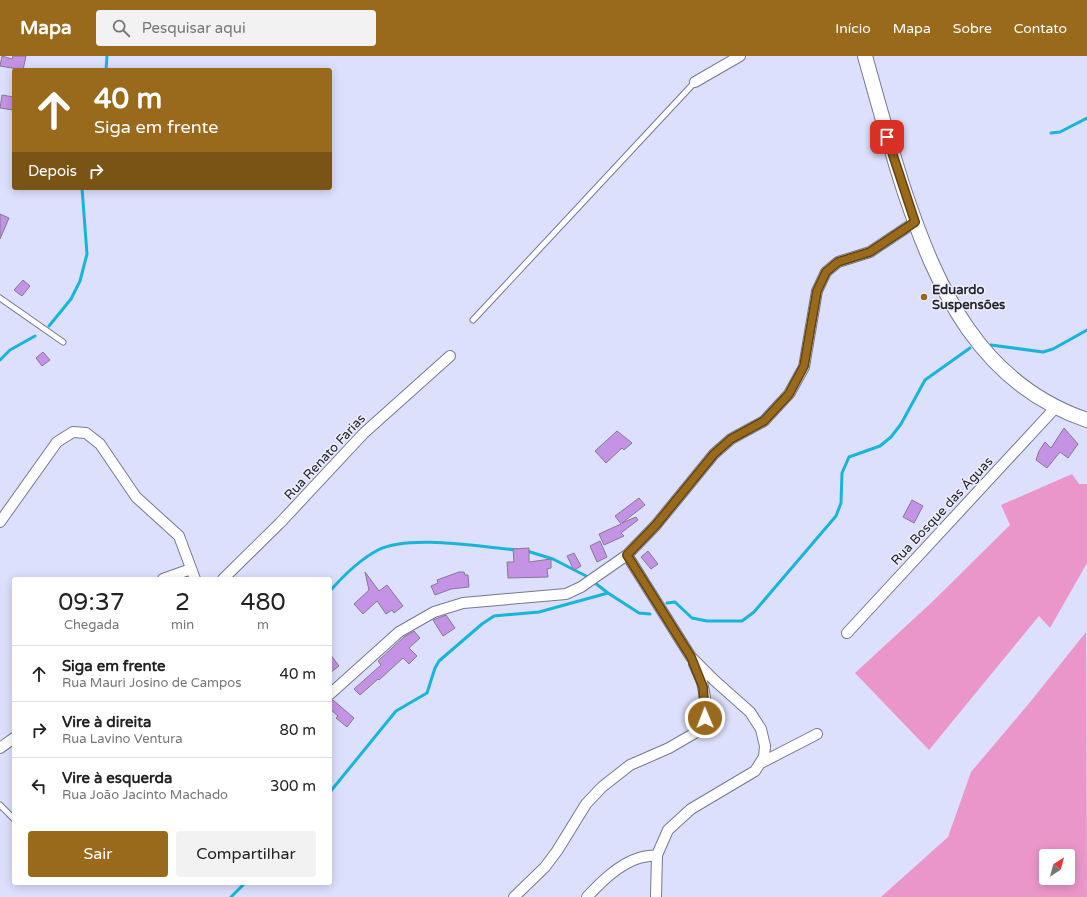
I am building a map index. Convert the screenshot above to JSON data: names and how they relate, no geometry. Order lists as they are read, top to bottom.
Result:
{
  "streets": {
    "street": ["Rua Renato Farias", "Rua Bosque das Águas"]
  },
  "places": ["Eduardo Suspensões"],
  "north": "top right",
  "page": {
    "header": "Mapa",
    "search": "Pesquisar aqui",
    "nav": [
      "Início",
      "Mapa",
      "Sobre",
      "Contato"
    ],
    "turn": ["40 m", "Siga em frente"],
    "then": "Depois",
    "eta": [
      "09:37",
      "Chegada",
      "2",
      "min",
      "480",
      "m"
    ],
    "list": [
      {
        "name": "Siga em frente",
        "note": "Rua Mauri Josino de Campos",
        "value": "40 m"
      },
      {
        "name": "Vire à direita",
        "note": "Rua Lavino Ventura",
        "value": "80 m"
      },
      {
        "name": "Vire à esquerda",
        "note": "Rua João Jacinto Machado",
        "value": "300 m"
      }
    ],
    "buttons": ["Sair", "Compartilhar"]
  }
}
